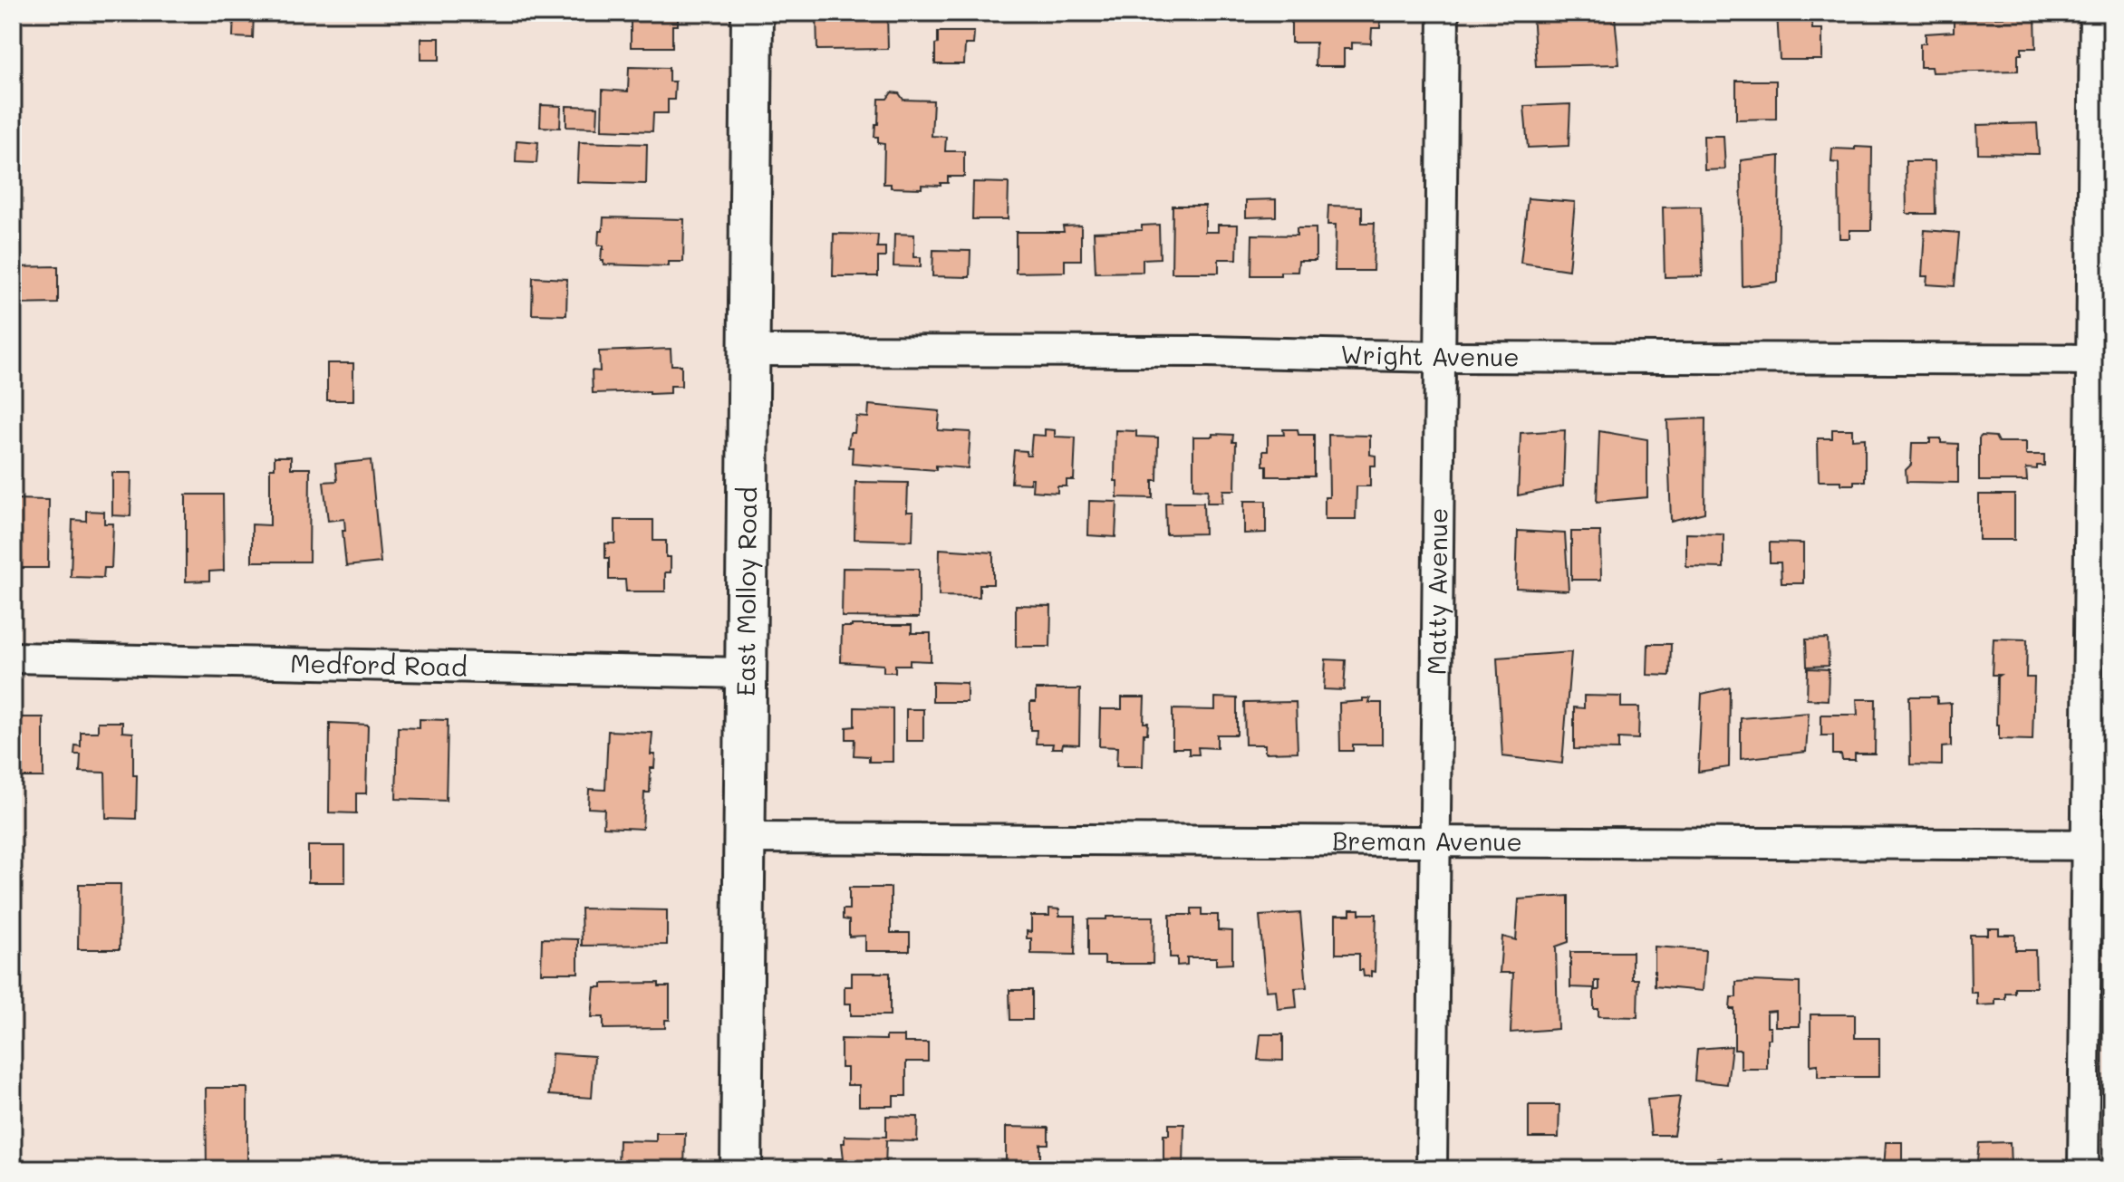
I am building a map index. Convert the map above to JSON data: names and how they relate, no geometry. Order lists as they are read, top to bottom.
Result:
{
  "streets": {
    "street": [
      "Wright Avenue",
      "East Molloy Road",
      "Matty Avenue",
      "Medford Road",
      "Breman Avenue"
    ]
  },
  "crossings": [
    ["Wright Avenue", "East Molloy Road"],
    ["Wright Avenue", "Matty Avenue"],
    ["East Molloy Road", "Medford Road"],
    ["East Molloy Road", "Breman Avenue"],
    ["Matty Avenue", "Breman Avenue"]
  ]
}
